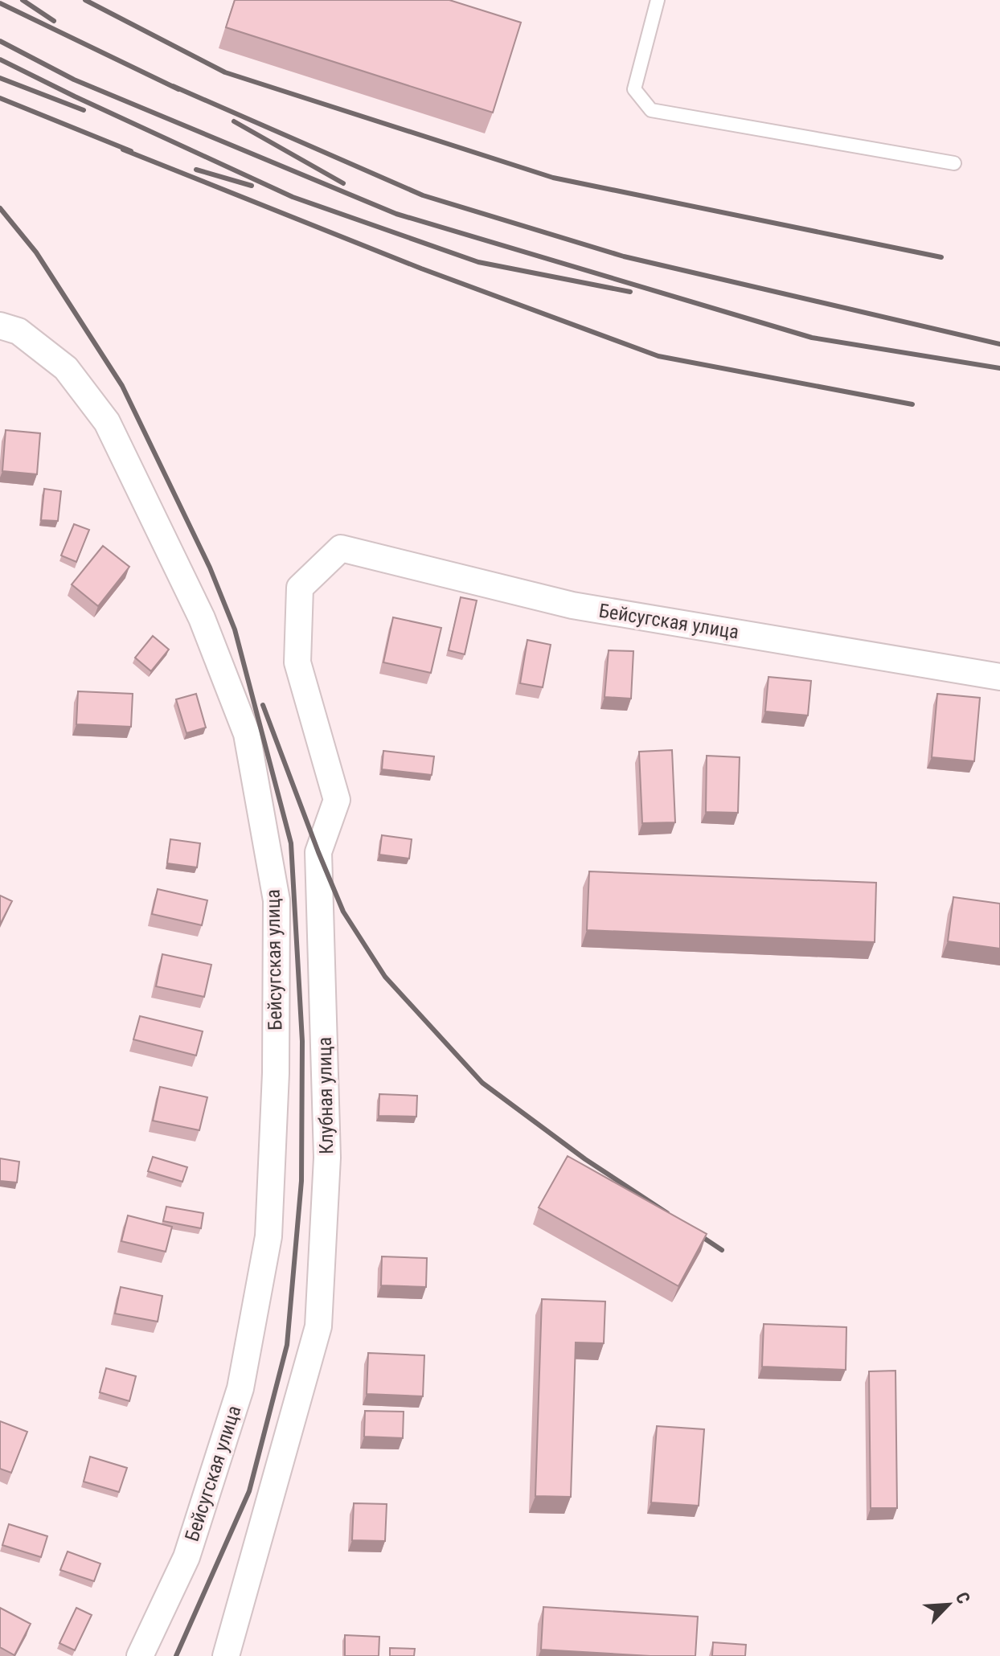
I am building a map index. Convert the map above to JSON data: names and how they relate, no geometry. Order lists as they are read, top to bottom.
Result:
{
  "streets": {
    "street": ["Бейсугская улица", "Клубная улица"]
  },
  "crossings": [
    ["Бейсугская улица", "Клубная улица"]
  ],
  "north": "top right"
}
